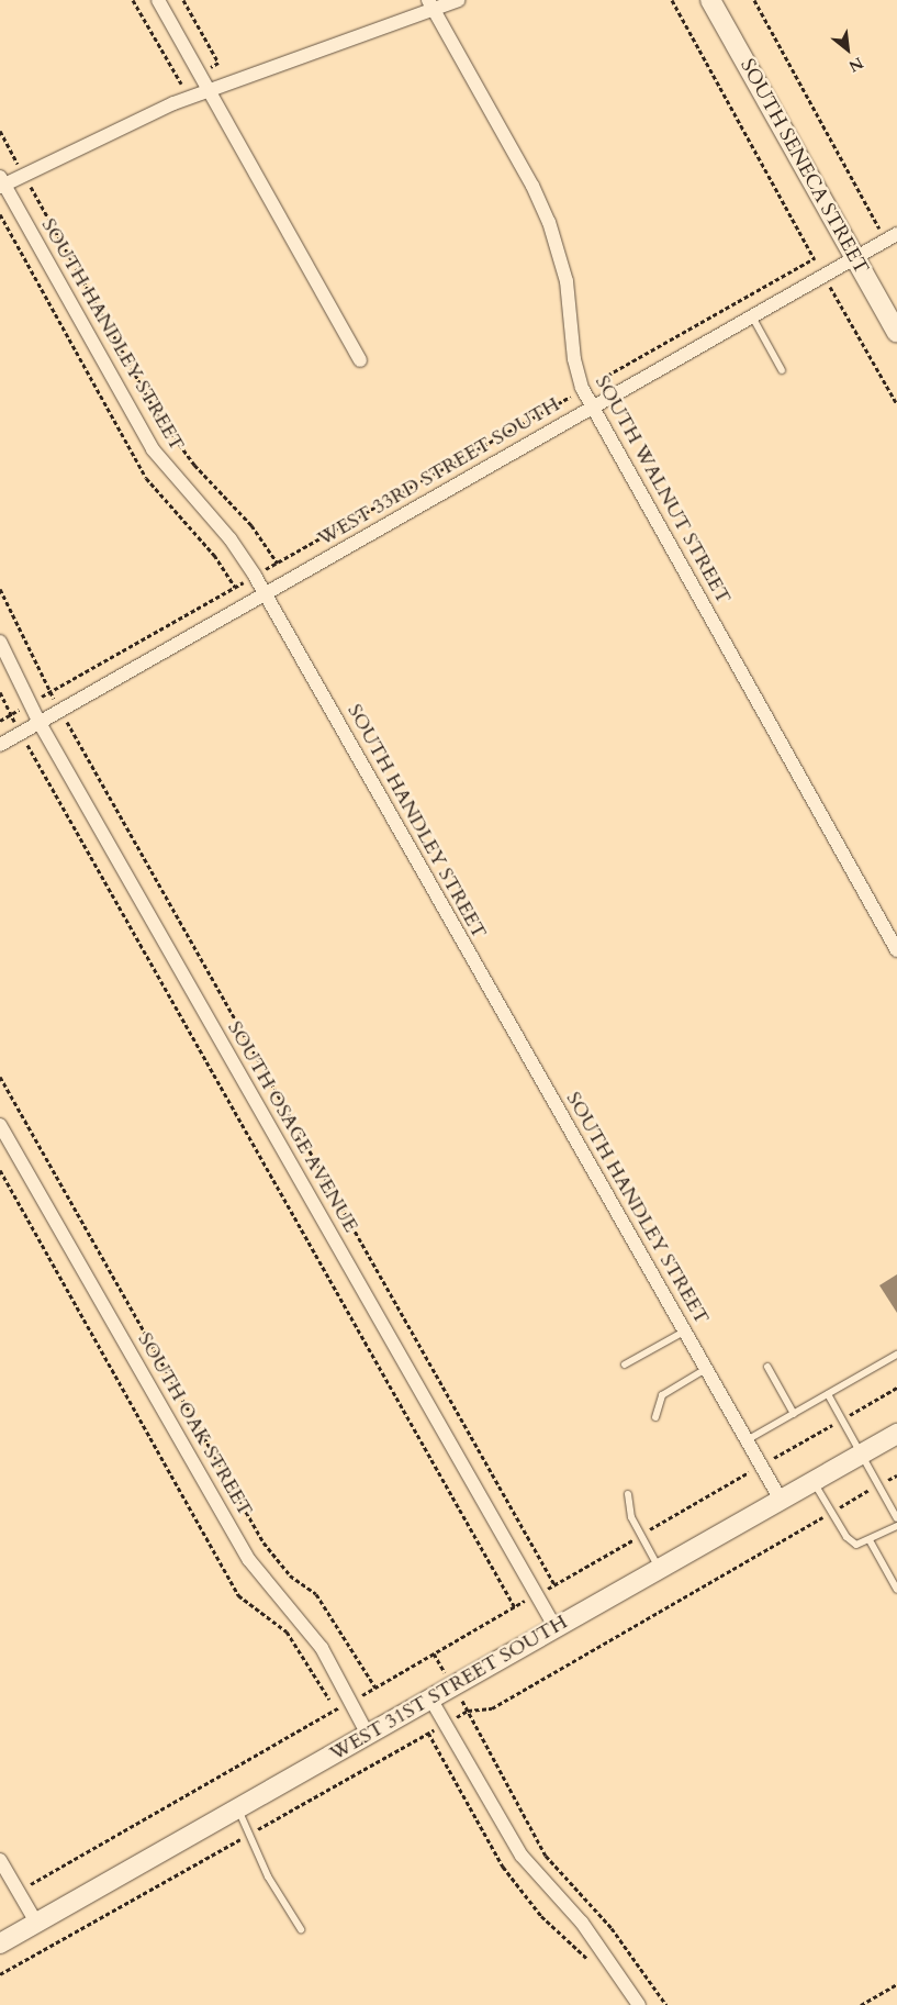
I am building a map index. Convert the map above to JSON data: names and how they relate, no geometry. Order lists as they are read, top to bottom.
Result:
{
  "streets": {
    "street": [
      "SOUTH SENECA STREET",
      "SOUTH HANDLEY STREET",
      "WEST 33RD STREET SOUTH",
      "SOUTH WALNUT STREET",
      "SOUTH OSAGE AVENUE",
      "SOUTH OAK STREET",
      "WEST 31ST STREET SOUTH"
    ]
  },
  "crossings": [
    ["SOUTH SENECA STREET", "WEST 33RD STREET SOUTH"],
    ["SOUTH HANDLEY STREET", "WEST 33RD STREET SOUTH"],
    ["SOUTH HANDLEY STREET", "WEST 31ST STREET SOUTH"],
    ["WEST 33RD STREET SOUTH", "SOUTH WALNUT STREET"],
    ["WEST 33RD STREET SOUTH", "SOUTH OSAGE AVENUE"],
    ["SOUTH OSAGE AVENUE", "WEST 31ST STREET SOUTH"],
    ["SOUTH OAK STREET", "WEST 31ST STREET SOUTH"]
  ],
  "north": "bottom right"
}
